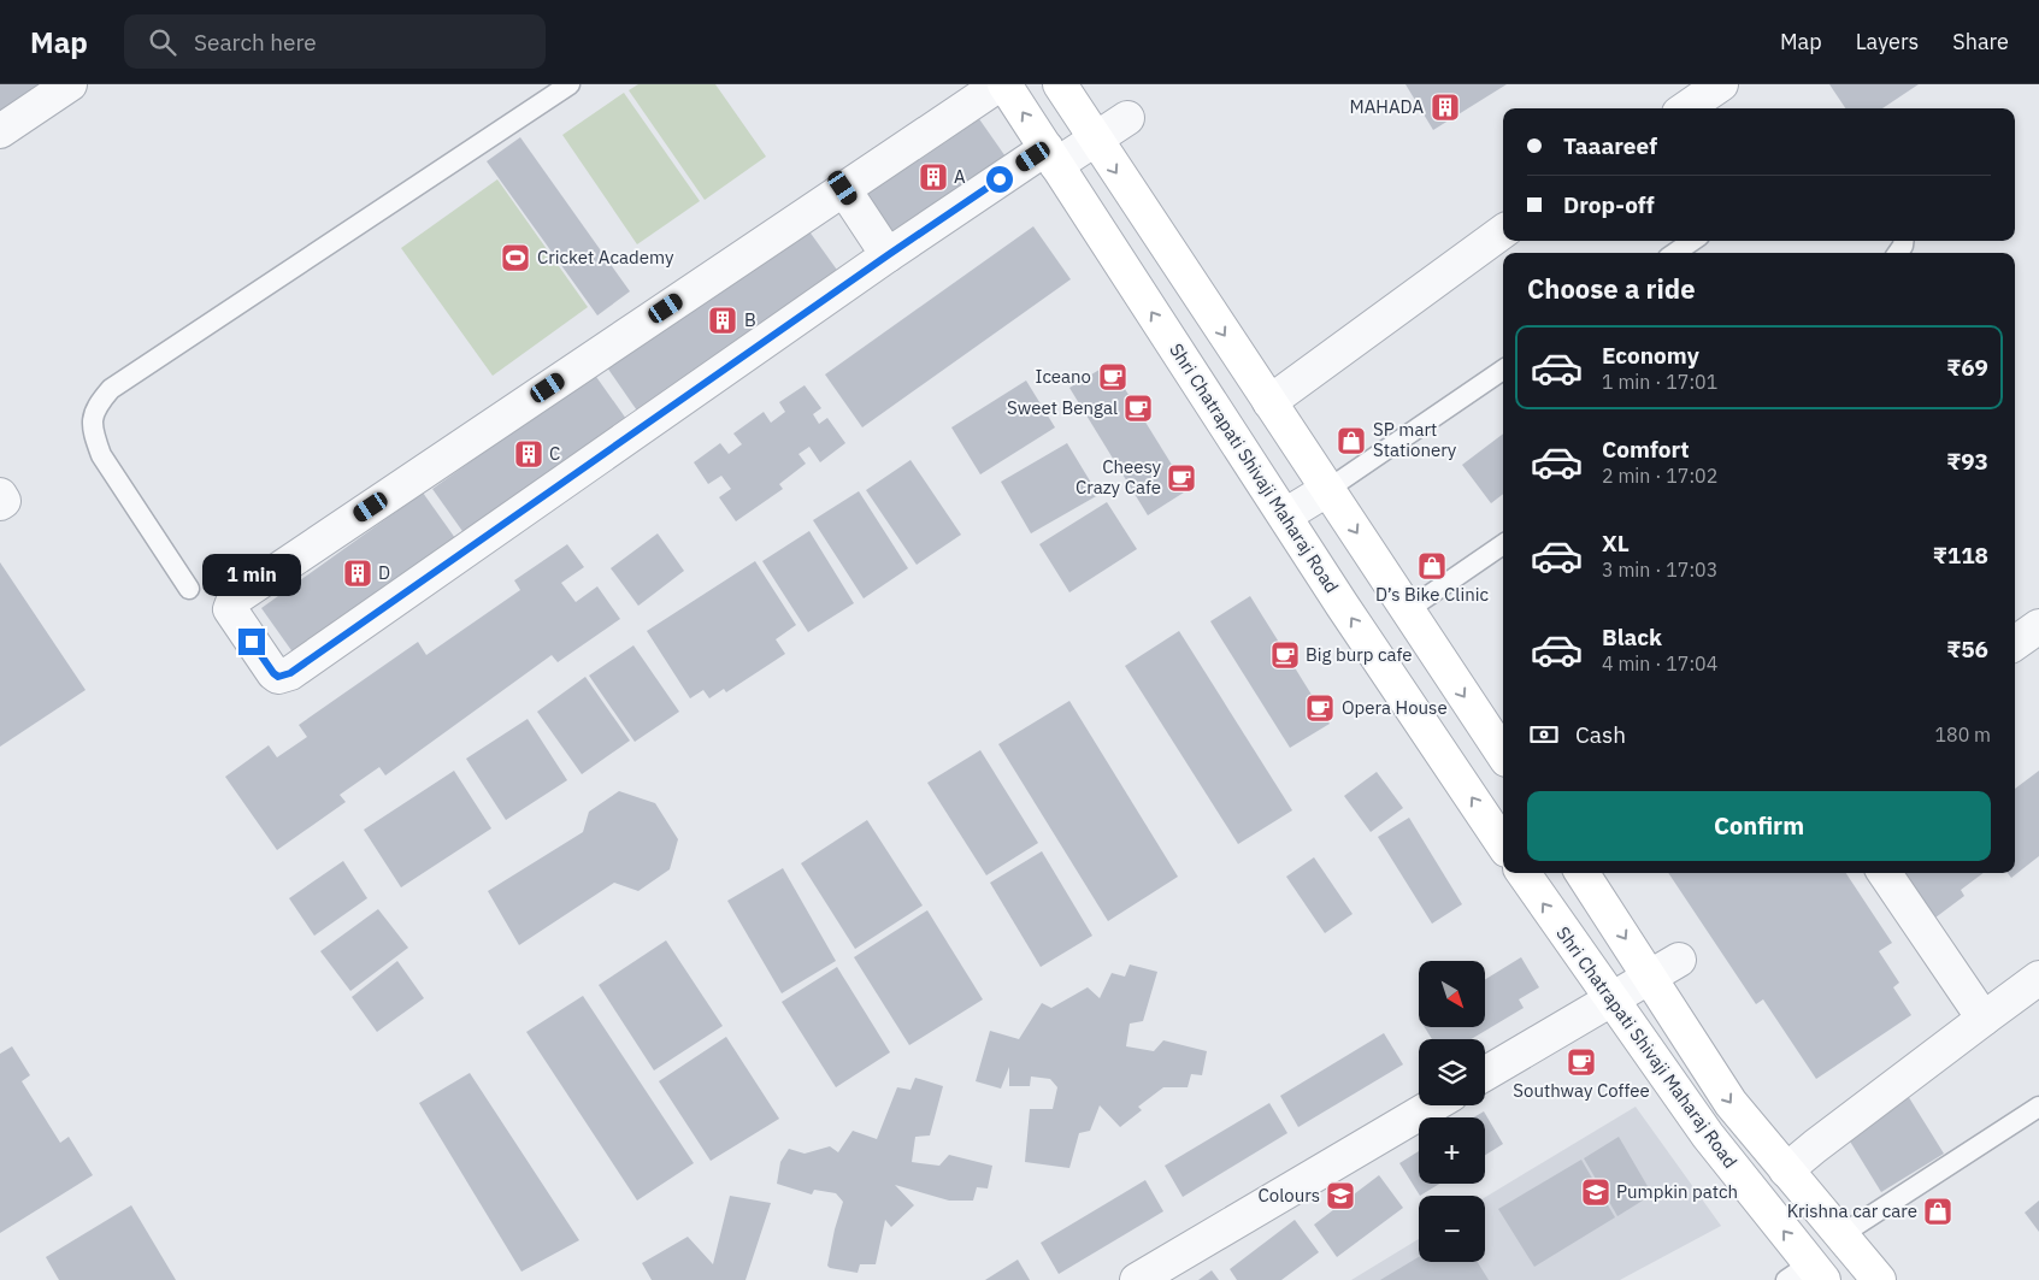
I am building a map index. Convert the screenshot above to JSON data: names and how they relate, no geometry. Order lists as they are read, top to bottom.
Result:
{
  "streets": {
    "main road": ["Shri Chatrapati Shivaji Maharaj Road"]
  },
  "places": {
    "building": [
      "MAHADA",
      "A",
      "B",
      "C",
      "D"
    ],
    "sports": ["Cricket Academy"],
    "cafe": [
      "Iceano",
      "Sweet Bengal",
      "Cheesy Crazy Cafe",
      "Big burp cafe",
      "Opera House",
      "Southway Coffee"
    ],
    "shop": ["SP mart Stationery", "D’s Bike Clinic", "Krishna car care"],
    "school or university": ["Pumpkin patch", "Colours"]
  },
  "north": "bottom right",
  "page": {
    "header": "Map",
    "search": "Search here",
    "nav": ["Map", "Layers", "Share"],
    "banner": ["Taaareef", "Drop-off"],
    "heading": "Choose a ride",
    "list": [
      {
        "name": "Economy",
        "note": "1 min · 17:01",
        "value": "₹69"
      },
      {
        "name": "Comfort",
        "note": "2 min · 17:02",
        "value": "₹93"
      },
      {
        "name": "XL",
        "note": "3 min · 17:03",
        "value": "₹118"
      },
      {
        "name": "Black",
        "note": "4 min · 17:04",
        "value": "₹56"
      }
    ],
    "bubble": "1 min",
    "pay": ["Cash", "180 m"],
    "buttons": "Confirm",
    "map_buttons": ["+", "−"]
  }
}
